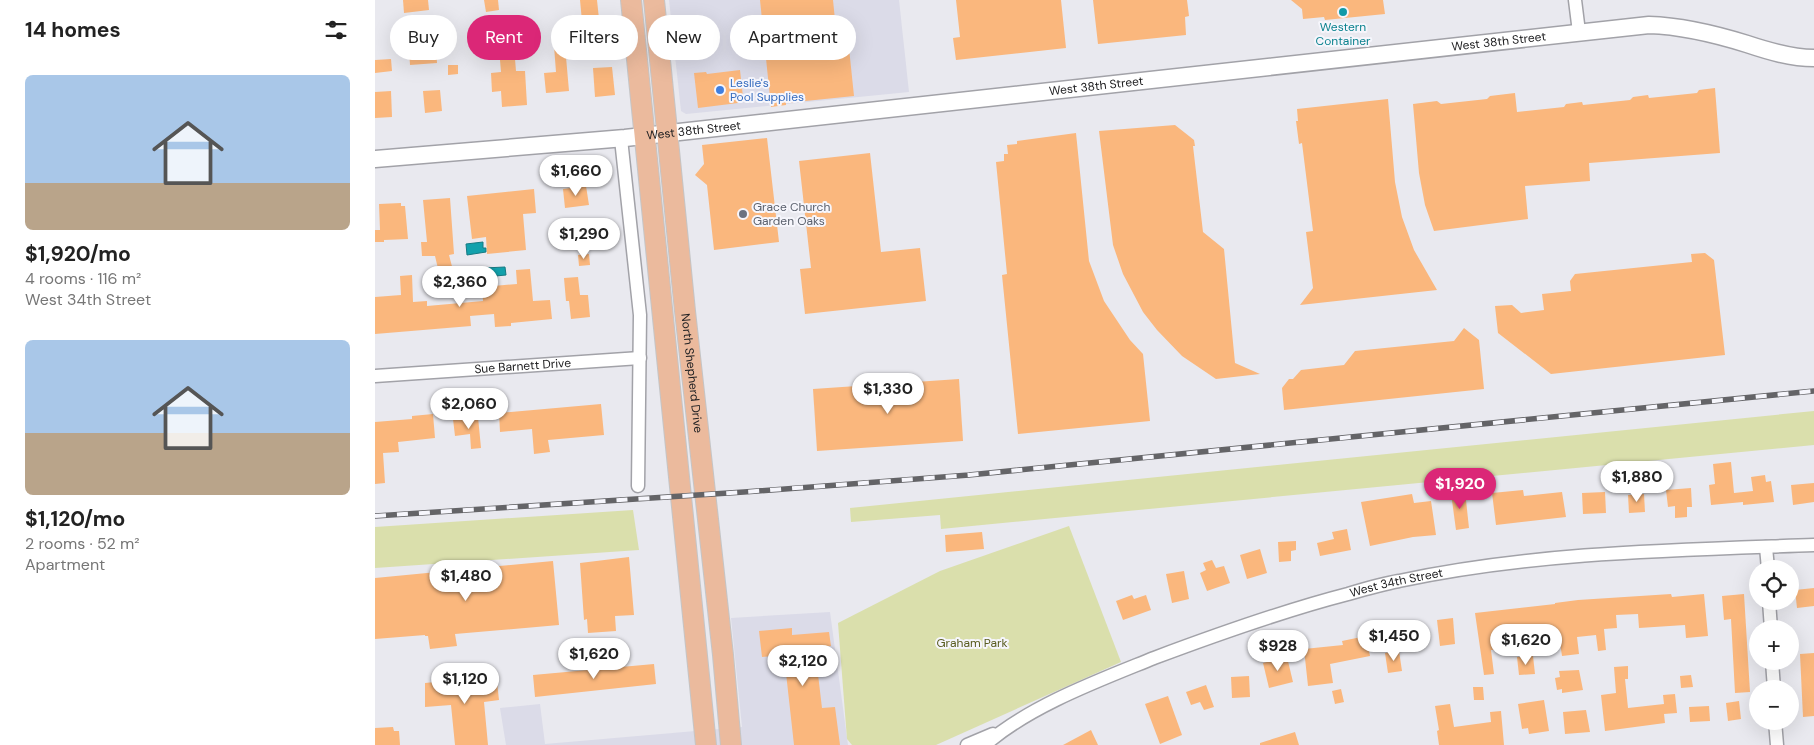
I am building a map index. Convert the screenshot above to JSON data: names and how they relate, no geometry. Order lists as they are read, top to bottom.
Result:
{
  "streets": {
    "main road": ["North Shepherd Drive"],
    "street": ["West 38th Street", "Sue Barnett Drive", "West 34th Street"]
  },
  "crossings": [
    ["West 38th Street", "North Shepherd Drive"]
  ],
  "parks": ["Graham Park"],
  "places": ["Western Container", "Leslie's Pool Supplies", "Grace Church Garden Oaks"],
  "page": {
    "heading": "14 homes",
    "chip": [
      "Buy",
      "Rent",
      "Filters",
      "New",
      "Apartment"
    ],
    "list": [
      {
        "name": "$1,920/mo",
        "note": "4 rooms · 116 m² · West 34th Street"
      },
      {
        "name": "$1,120/mo",
        "note": "2 rooms · 52 m² · Apartment"
      }
    ],
    "price": [
      "$1,660",
      "$1,290",
      "$2,360",
      "$1,330",
      "$2,060",
      "$1,880",
      "$1,920",
      "$1,480",
      "$1,450",
      "$1,620",
      "$928",
      "$1,620",
      "$2,120",
      "$1,120"
    ],
    "map_buttons": ["+", "−"]
  }
}
